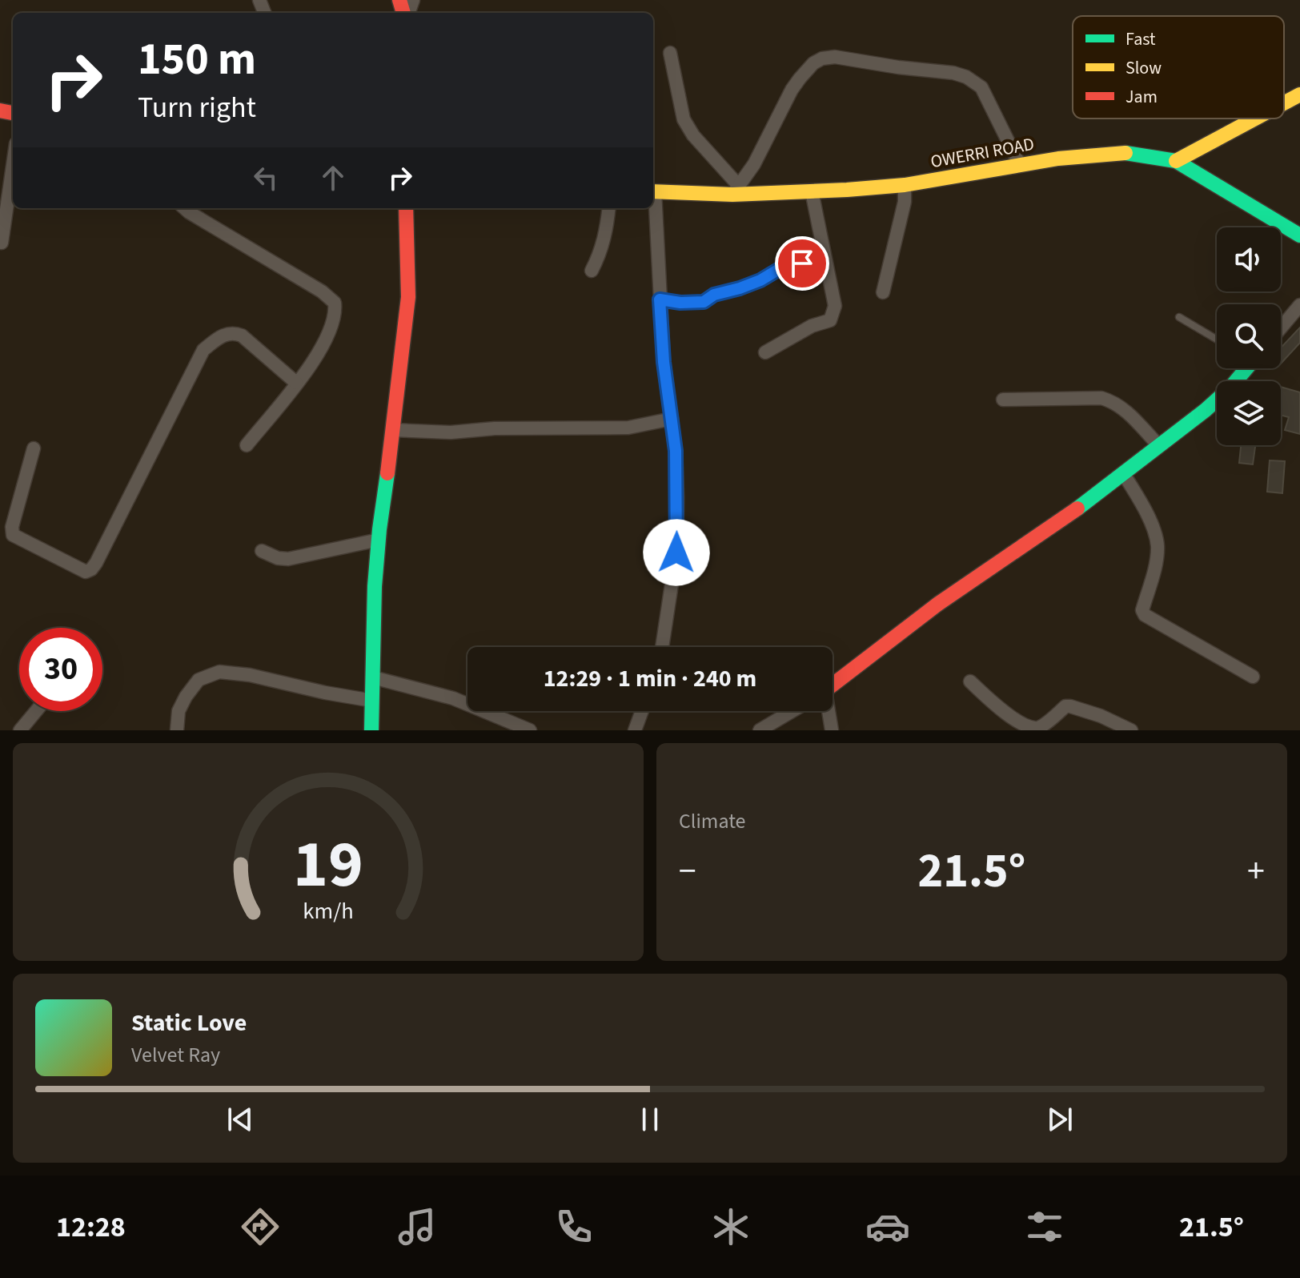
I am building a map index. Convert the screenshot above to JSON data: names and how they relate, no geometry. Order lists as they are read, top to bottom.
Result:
{
  "streets": {
    "main road": ["OWERRI ROAD"]
  },
  "legend": ["Fast", "Slow", "Jam"],
  "page": {
    "turn": ["150 m", "Turn right"],
    "limit": "30",
    "trip": "12:29 · 1 min · 240 m",
    "tile": "Climate",
    "heat": ["−", "21.5°", "+"],
    "song": ["Static Love", "Velvet Ray"],
    "tabs": ["12:28", "21.5°"],
    "gauge": ["19", "km/h"]
  }
}
